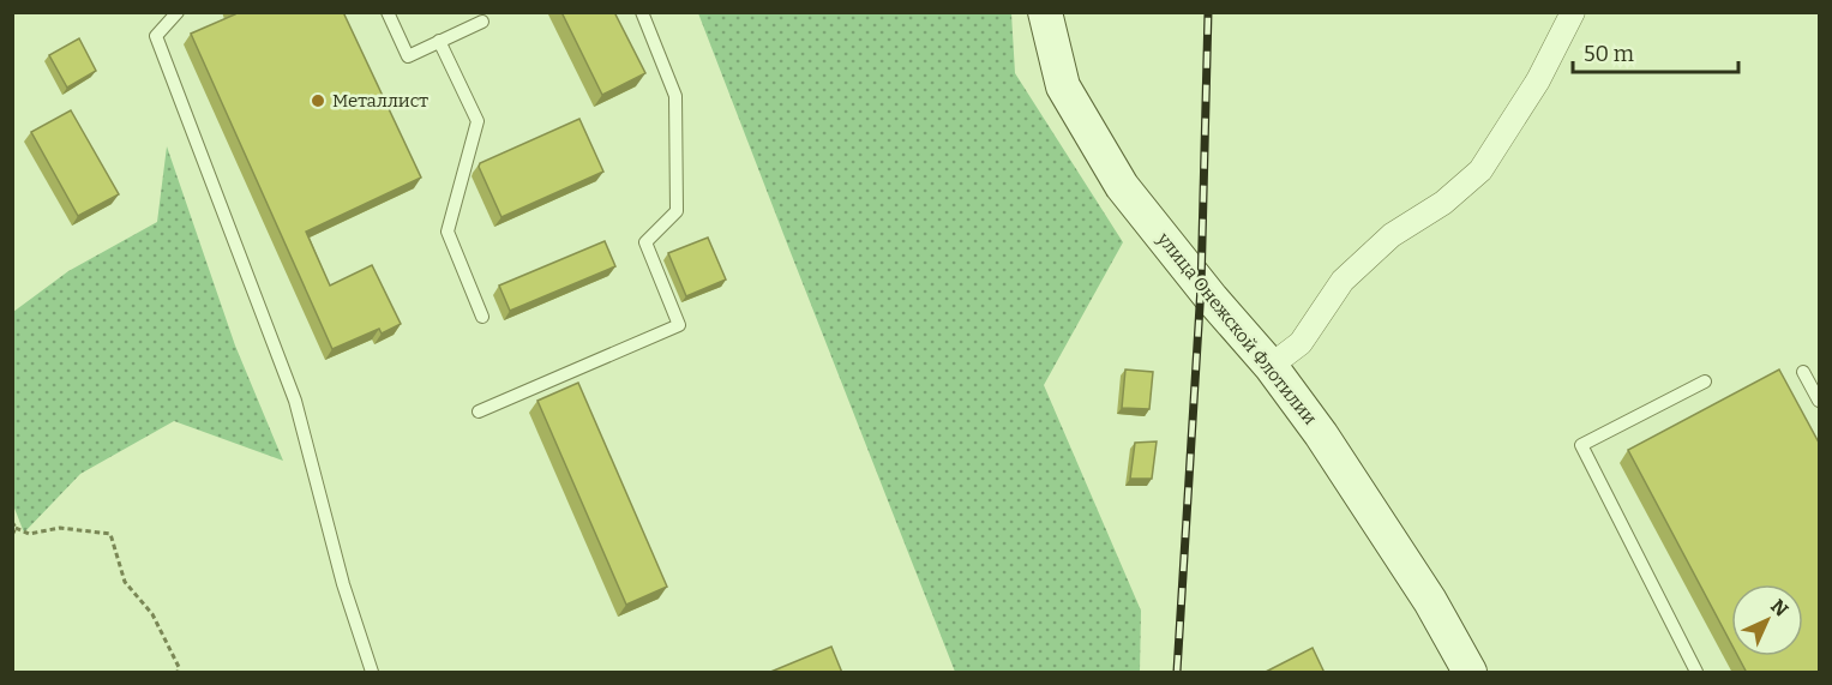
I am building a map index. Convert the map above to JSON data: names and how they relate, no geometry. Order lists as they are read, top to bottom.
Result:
{
  "streets": {
    "main road": ["улица Онежской Флотилии"]
  },
  "places": ["Металлист"],
  "scale_bar": "50 m",
  "north": "top right"
}
